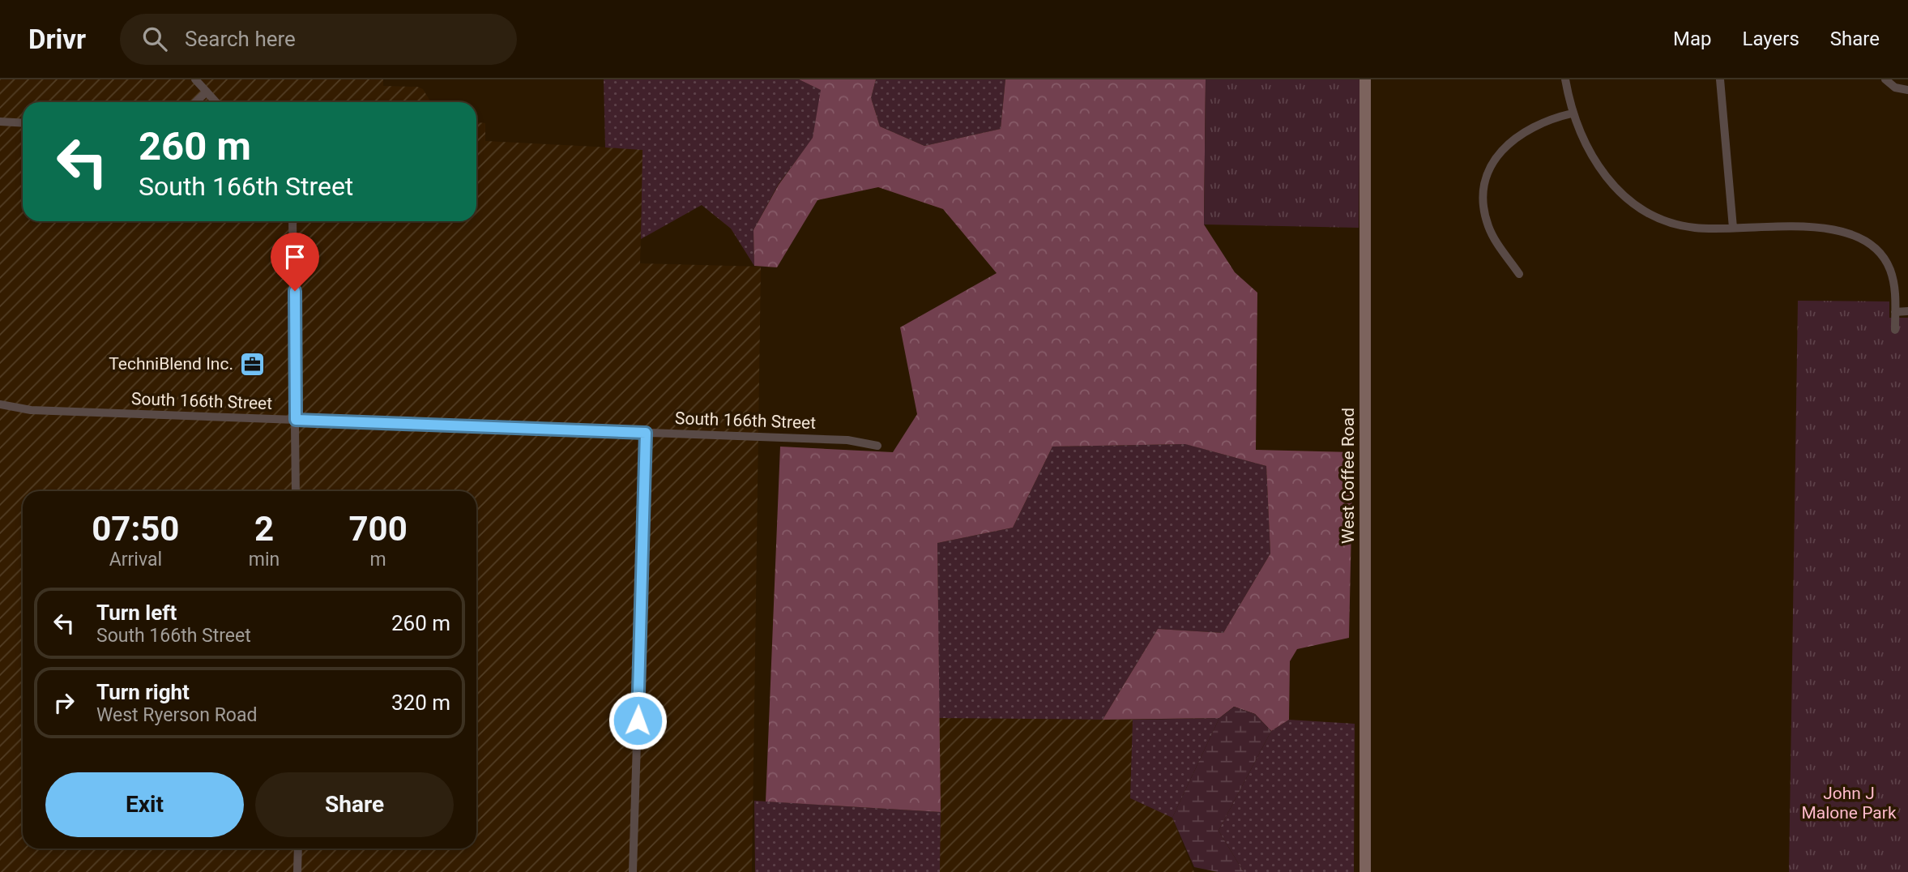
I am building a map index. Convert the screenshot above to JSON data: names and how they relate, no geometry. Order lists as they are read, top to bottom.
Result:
{
  "streets": {
    "street": ["South 166th Street", "West Coffee Road"]
  },
  "parks": ["John J Malone Park"],
  "places": {
    "office": ["TechniBlend Inc."]
  },
  "page": {
    "header": "Drivr",
    "search": "Search here",
    "nav": ["Map", "Layers", "Share"],
    "turn": ["260 m", "South 166th Street"],
    "eta": [
      "07:50",
      "Arrival",
      "2",
      "min",
      "700",
      "m"
    ],
    "list": [
      {
        "name": "Turn left",
        "note": "South 166th Street",
        "value": "260 m"
      },
      {
        "name": "Turn right",
        "note": "West Ryerson Road",
        "value": "320 m"
      }
    ],
    "buttons": ["Exit", "Share"]
  }
}
